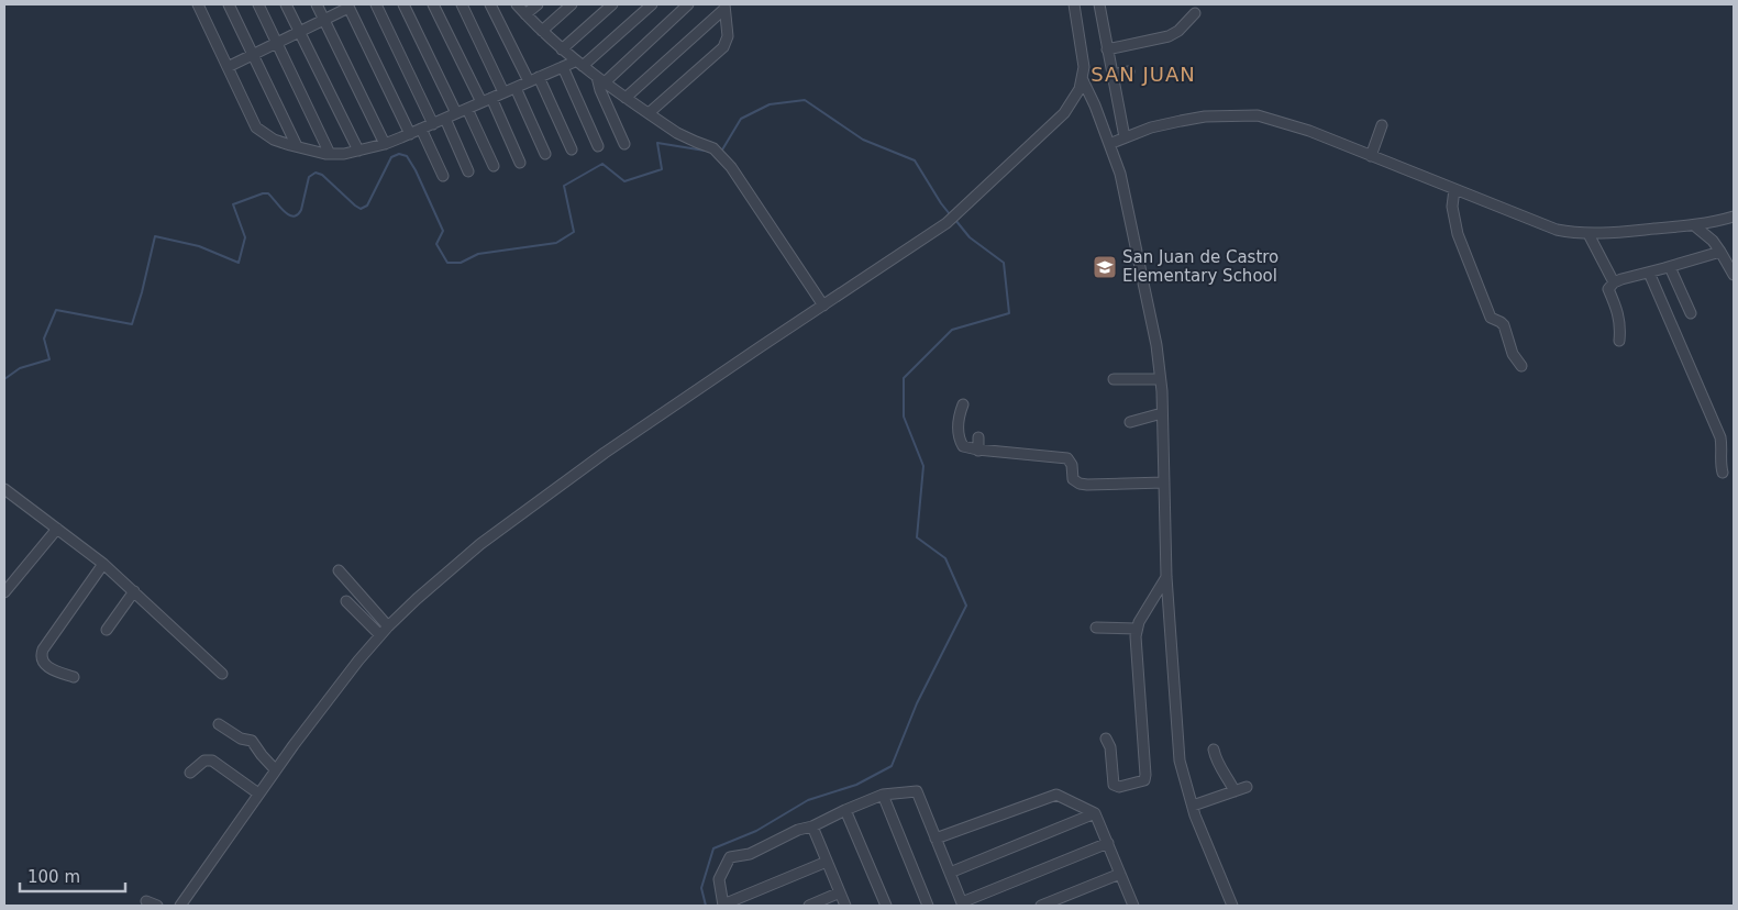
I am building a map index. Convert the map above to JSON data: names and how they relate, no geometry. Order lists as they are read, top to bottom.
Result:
{
  "districts": ["SAN JUAN"],
  "places": {
    "school or university": ["San Juan de Castro Elementary School"]
  },
  "scale_bar": "100 m"
}
